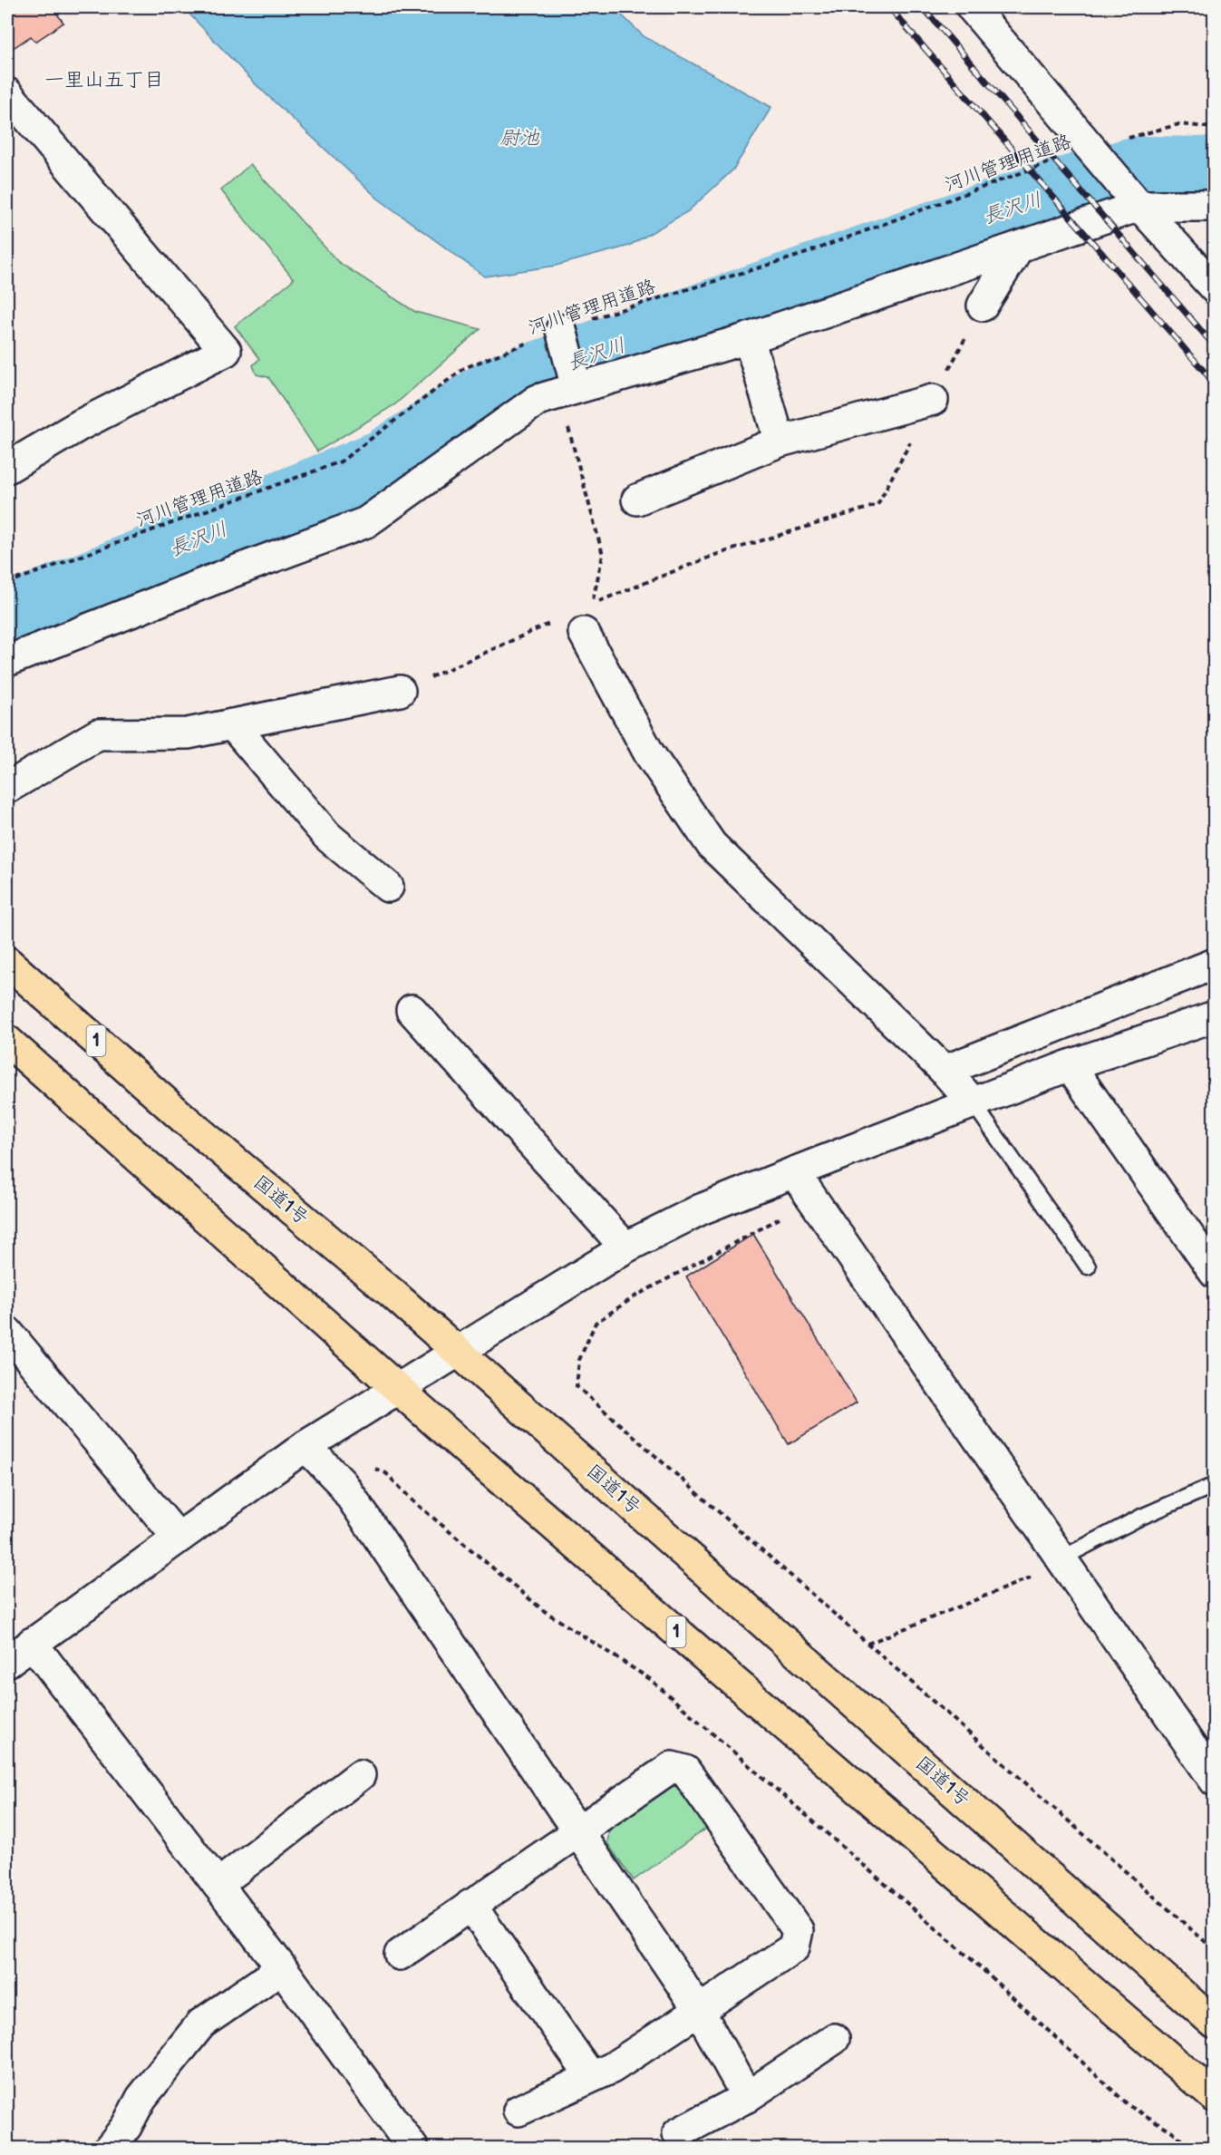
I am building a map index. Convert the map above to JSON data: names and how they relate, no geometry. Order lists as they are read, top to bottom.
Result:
{
  "streets": {
    "highway": ["1", "国道1号"],
    "path": ["河川管理用道路"]
  },
  "districts": ["一里山五丁目"],
  "water": ["尉池", "長沢川"]
}
